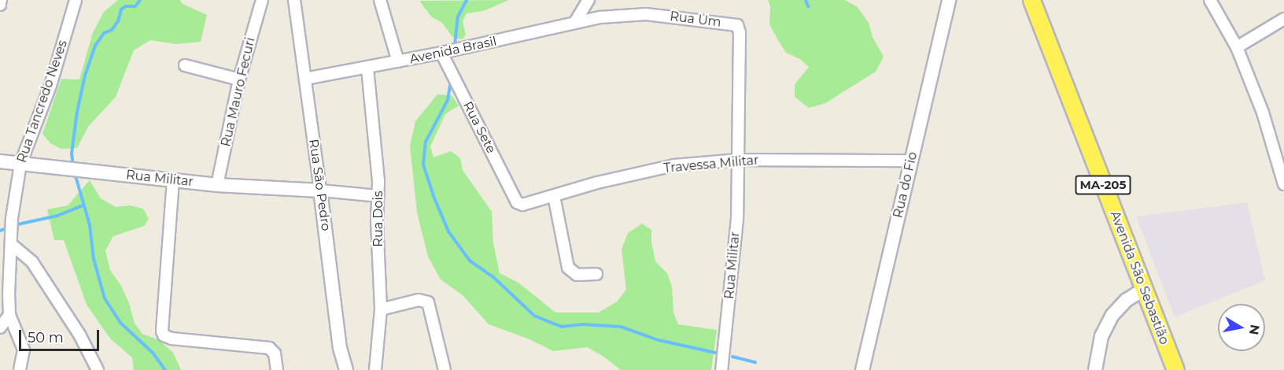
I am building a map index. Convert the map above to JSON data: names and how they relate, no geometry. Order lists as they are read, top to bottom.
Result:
{
  "streets": {
    "main road": ["MA-205", "Avenida São Sebastião"],
    "street": [
      "Rua Um",
      "Avenida Brasil",
      "Rua Mauro Fecuri",
      "Rua Tancredo Neves",
      "Rua Sete",
      "Travessa Militar",
      "Rua Militar",
      "Rua São Pedro",
      "Rua do Fio",
      "Rua Dois"
    ]
  },
  "crossings": [
    ["Rua Um", "Avenida Brasil"],
    ["Rua Um", "Travessa Militar"],
    ["Rua Um", "Rua Militar"],
    ["Avenida Brasil", "Rua Sete"],
    ["Avenida Brasil", "Rua São Pedro"],
    ["Avenida Brasil", "Rua Dois"],
    ["Rua Mauro Fecuri", "Rua Militar"],
    ["Rua Tancredo Neves", "Rua Militar"],
    ["Rua Sete", "Travessa Militar"],
    ["Travessa Militar", "Rua Militar"],
    ["Travessa Militar", "Rua do Fio"],
    ["Rua Militar", "Rua São Pedro"]
  ],
  "scale_bar": "50 m",
  "north": "right"
}
